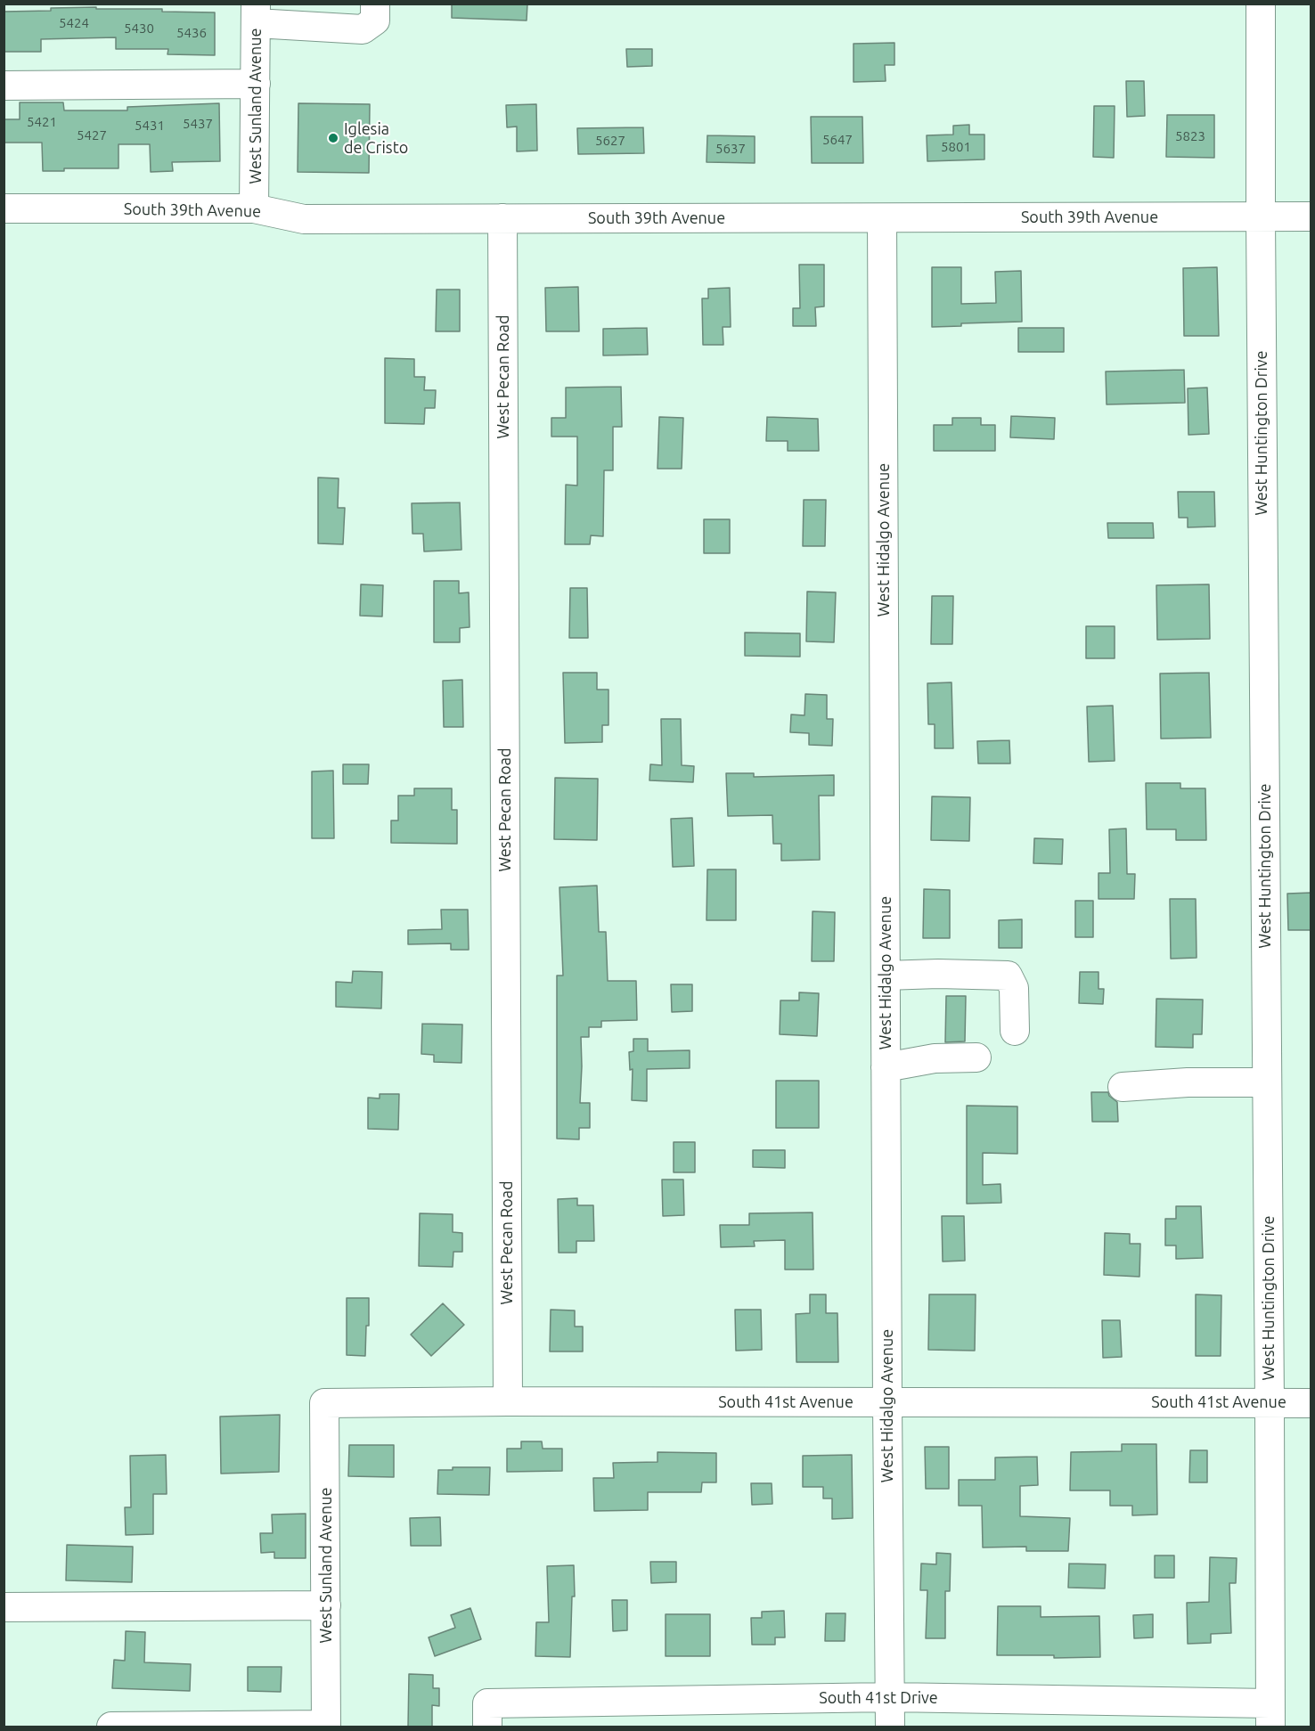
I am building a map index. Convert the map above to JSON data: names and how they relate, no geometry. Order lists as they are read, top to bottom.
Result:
{
  "streets": {
    "street": [
      "West Sunland Avenue",
      "South 39th Avenue",
      "West Pecan Road",
      "West Huntington Drive",
      "West Hidalgo Avenue",
      "South 41st Avenue",
      "South 41st Drive"
    ]
  },
  "crossings": [
    ["West Sunland Avenue", "South 39th Avenue"],
    ["West Sunland Avenue", "South 41st Avenue"],
    ["South 39th Avenue", "West Pecan Road"],
    ["South 39th Avenue", "West Huntington Drive"],
    ["South 39th Avenue", "West Hidalgo Avenue"],
    ["West Pecan Road", "South 41st Avenue"],
    ["West Huntington Drive", "South 41st Avenue"],
    ["West Huntington Drive", "South 41st Drive"],
    ["West Hidalgo Avenue", "South 41st Avenue"],
    ["West Hidalgo Avenue", "South 41st Drive"]
  ],
  "places": ["Iglesia de Cristo"],
  "house_numbers": [
    "5424",
    "5430",
    "5436",
    "5421",
    "5437",
    "5431",
    "5427",
    "5823",
    "5647",
    "5627",
    "5801",
    "5637"
  ]
}
